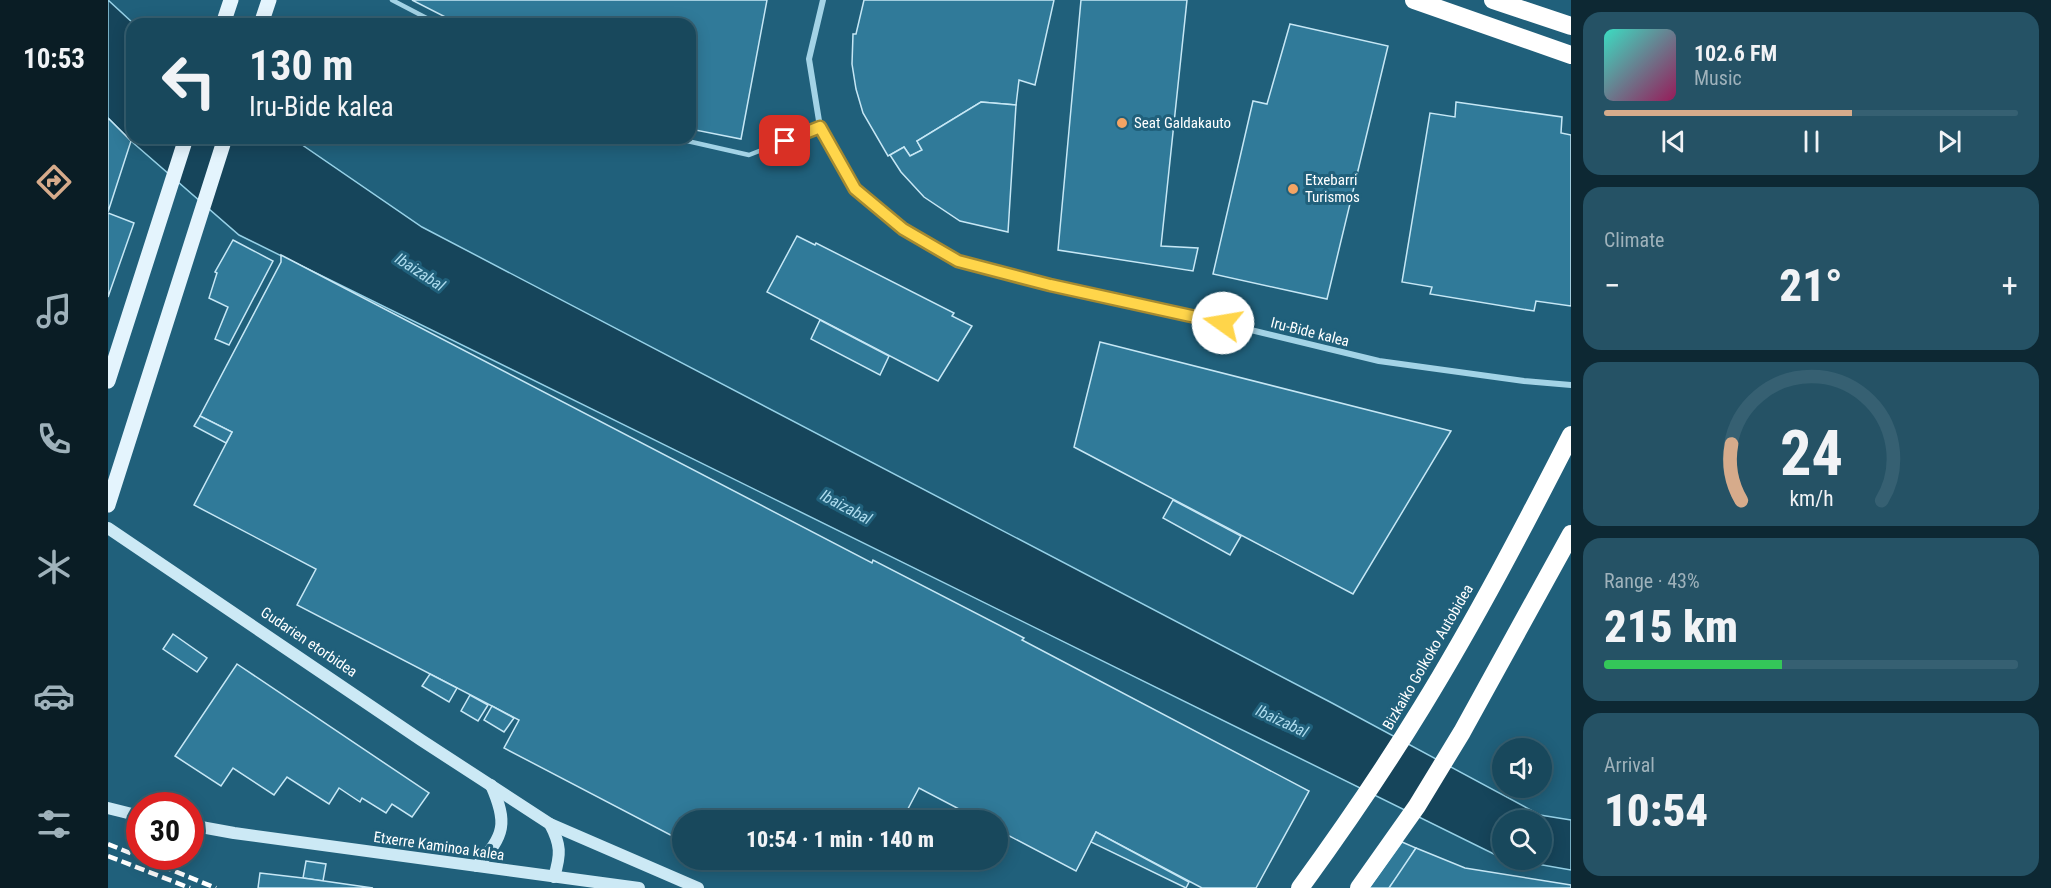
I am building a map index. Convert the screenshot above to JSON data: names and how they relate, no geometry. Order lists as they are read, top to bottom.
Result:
{
  "streets": {
    "highway": ["Bizkaiko Golkoko Autobidea"],
    "street": ["Iru-Bide kalea", "Gudarien etorbidea", "Etxerre Kaminoa kalea"]
  },
  "water": ["Ibaizabal"],
  "places": ["Seat Galdakauto", "Etxebarri Turismos"],
  "page": {
    "tabs": "10:53",
    "turn": ["130 m", "Iru-Bide kalea"],
    "song": ["102.6 FM", "Music"],
    "tile": [
      "Climate",
      ["Range · 43%", "215 km"],
      ["Arrival", "10:54"]
    ],
    "heat": ["−", "21°", "+"],
    "limit": "30",
    "trip": "10:54 · 1 min · 140 m",
    "gauge": ["24", "km/h"]
  }
}
